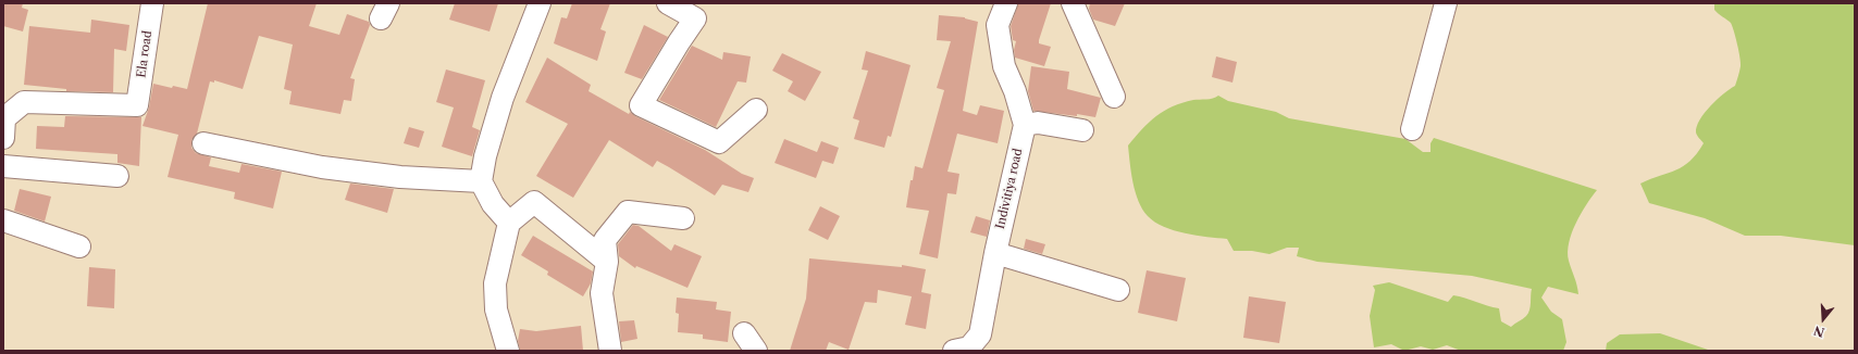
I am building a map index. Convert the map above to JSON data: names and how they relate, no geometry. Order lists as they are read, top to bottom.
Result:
{
  "streets": {
    "street": ["Ela road", "Indivitiya road"]
  },
  "north": "bottom"
}
